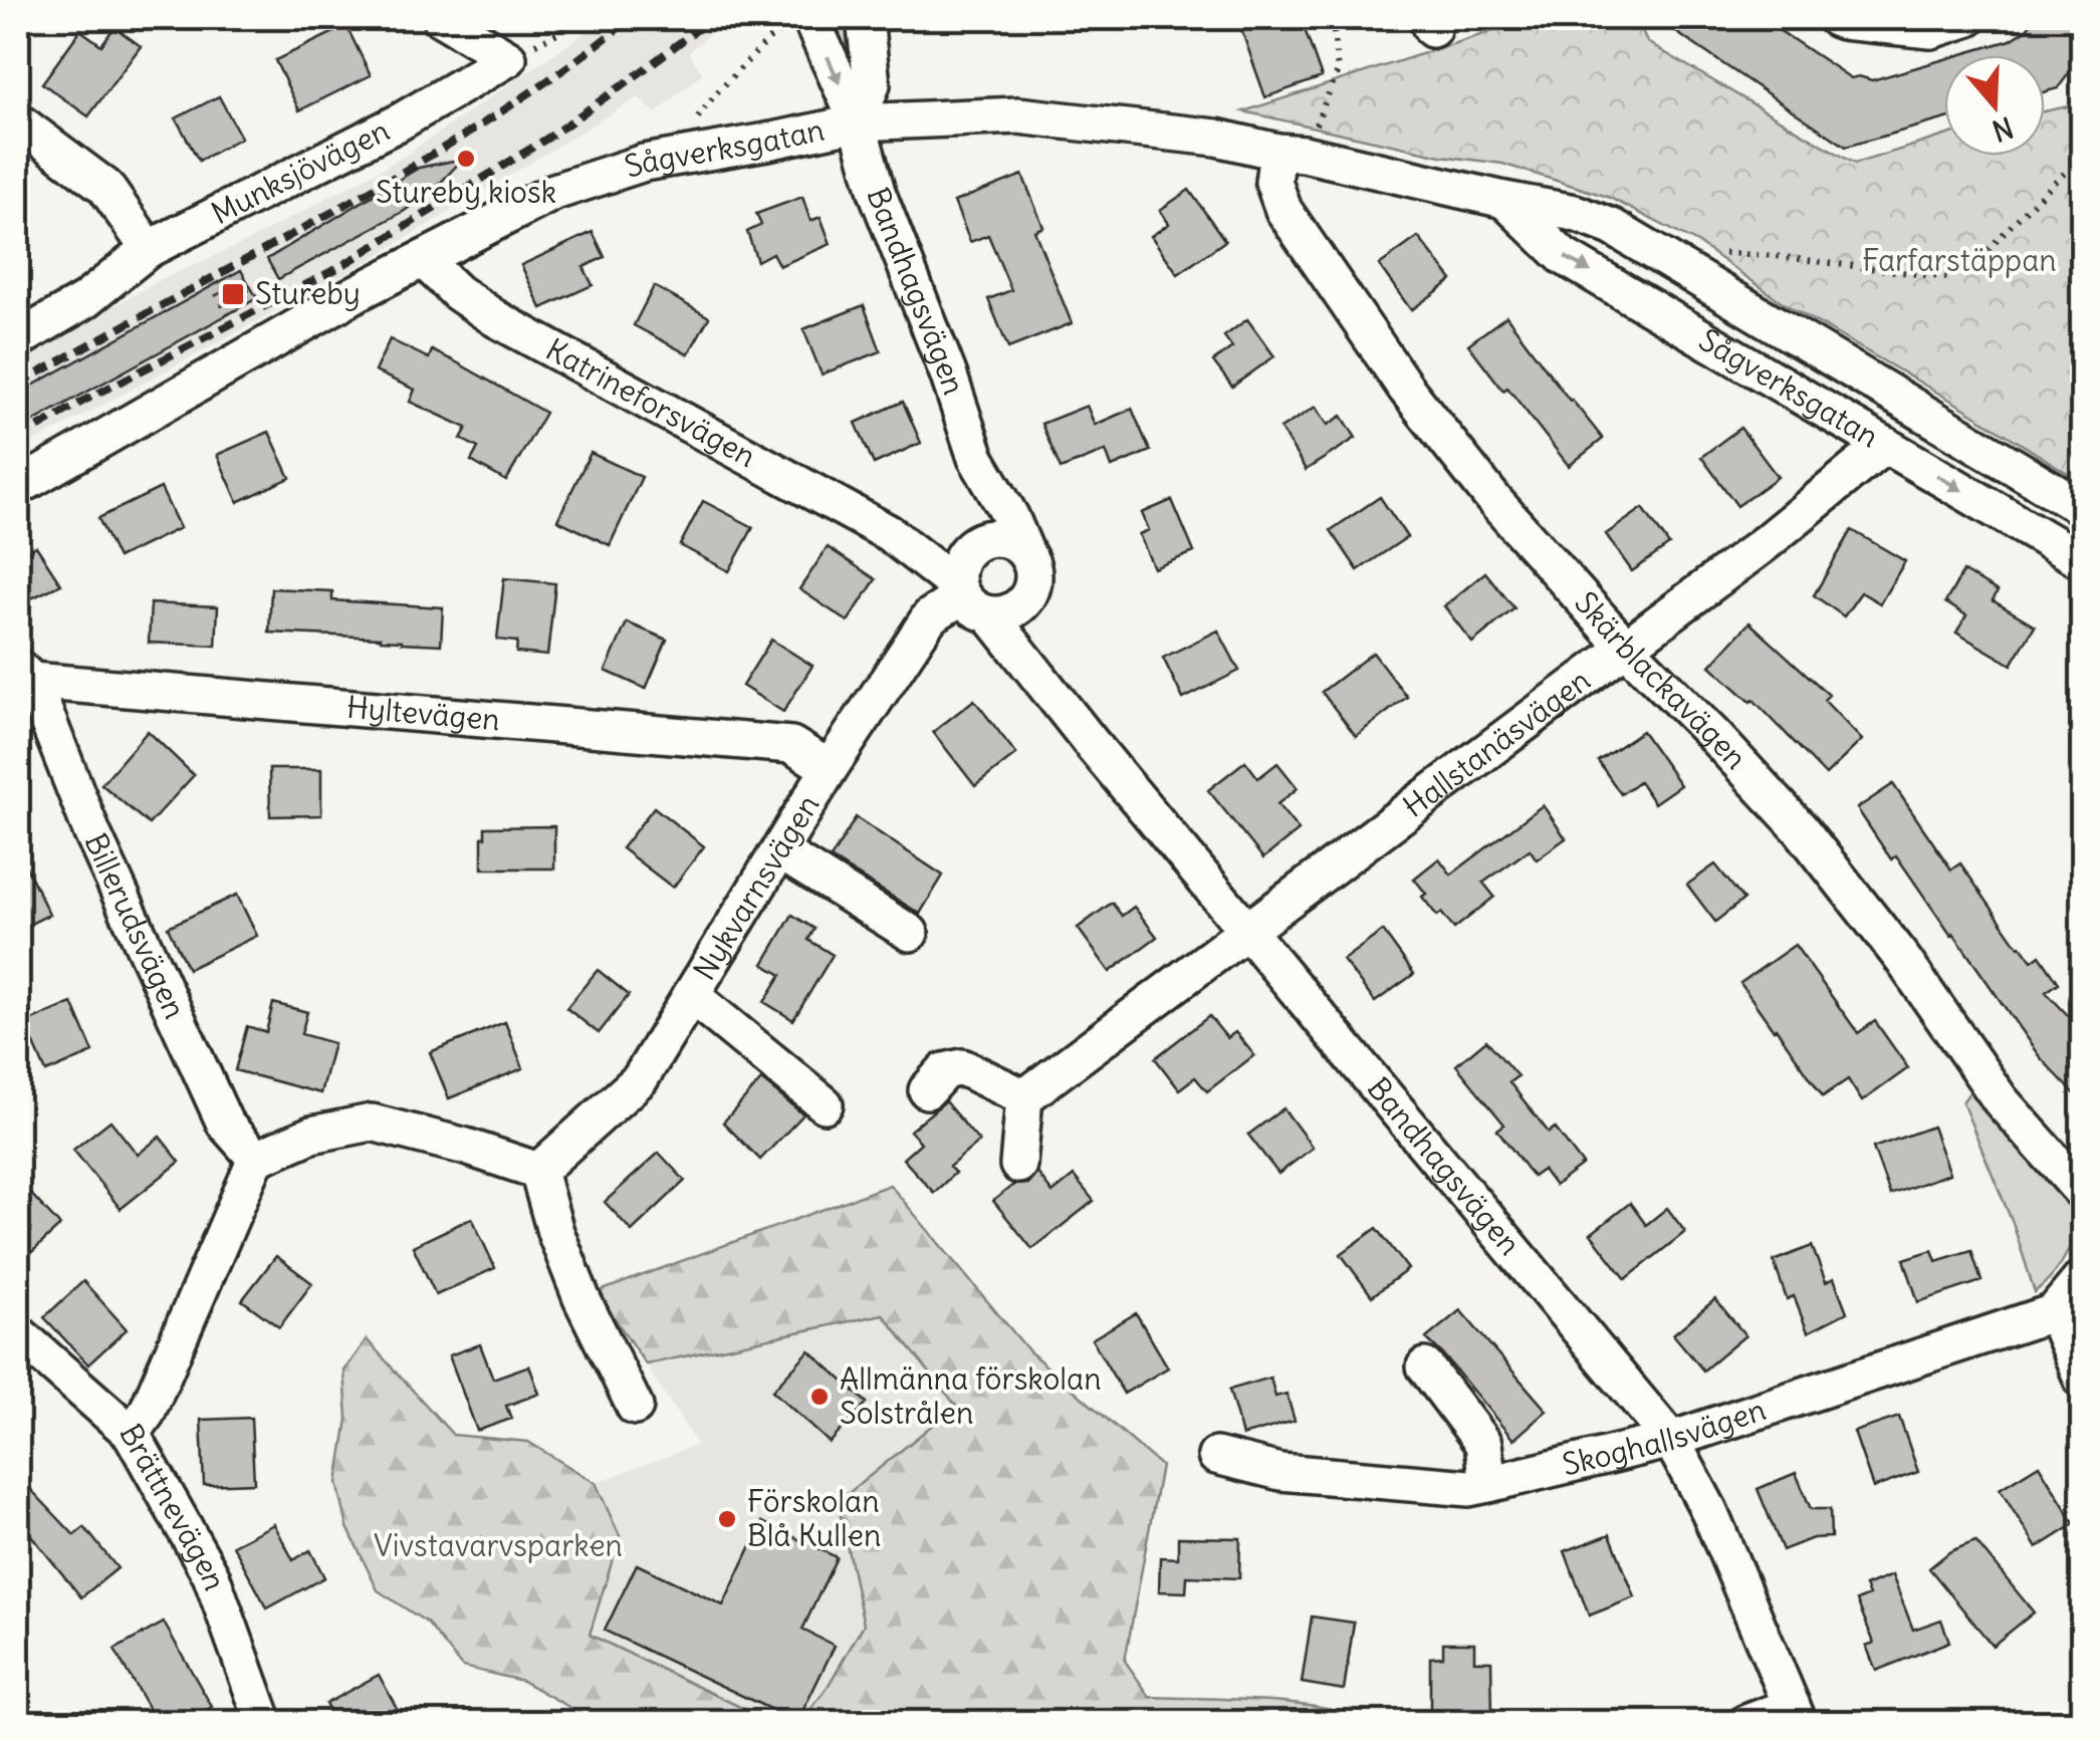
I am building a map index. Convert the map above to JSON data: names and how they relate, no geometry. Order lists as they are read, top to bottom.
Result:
{
  "streets": {
    "street": [
      "Sågverksgatan",
      "Munksjövägen",
      "Bandhagsvägen",
      "Katrineforsvägen",
      "Skärblackavägen",
      "Hyltevägen",
      "Hallstanäsvägen",
      "Nykvarnsvägen",
      "Billerudsvägen",
      "Skoghallsvägen",
      "Brättnevägen"
    ]
  },
  "crossings": [
    ["Sågverksgatan", "Bandhagsvägen"],
    ["Sågverksgatan", "Katrineforsvägen"],
    ["Sågverksgatan", "Skärblackavägen"],
    ["Sågverksgatan", "Hallstanäsvägen"],
    ["Bandhagsvägen", "Katrineforsvägen"],
    ["Bandhagsvägen", "Hallstanäsvägen"],
    ["Bandhagsvägen", "Nykvarnsvägen"],
    ["Bandhagsvägen", "Skoghallsvägen"],
    ["Katrineforsvägen", "Nykvarnsvägen"],
    ["Skärblackavägen", "Hallstanäsvägen"],
    ["Hyltevägen", "Nykvarnsvägen"],
    ["Hyltevägen", "Billerudsvägen"]
  ],
  "parks": ["Farfarstäppan", "Vivstavarvsparken"],
  "places": {
    "other": ["Stureby kiosk", "Allmänna förskolan Solstrålen", "Förskolan Blå Kullen"],
    "transit": ["Stureby"]
  },
  "north": "bottom"
}
